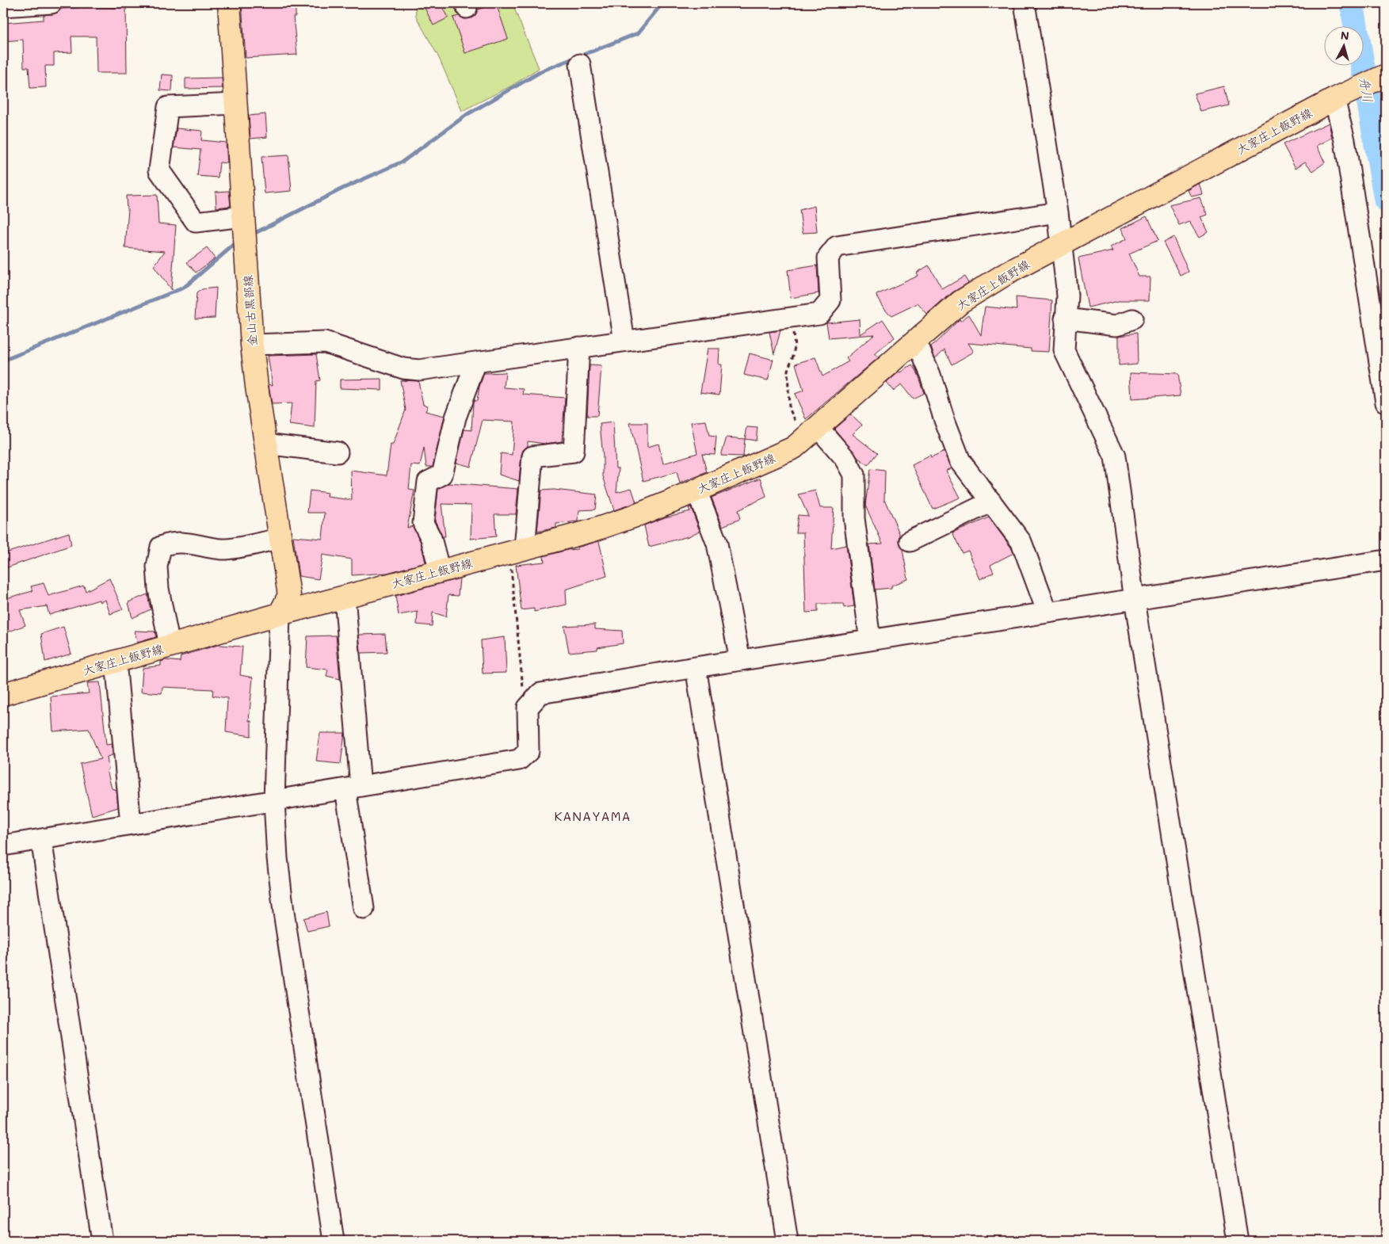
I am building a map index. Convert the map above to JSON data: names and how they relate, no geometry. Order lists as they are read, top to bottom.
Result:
{
  "streets": {
    "main road": ["大家庄上飯野線", "金山古黒部線"]
  },
  "crossings": [
    ["大家庄上飯野線", "金山古黒部線"]
  ],
  "districts": ["KANAYAMA"],
  "water": ["舟川"],
  "north": "top"
}
